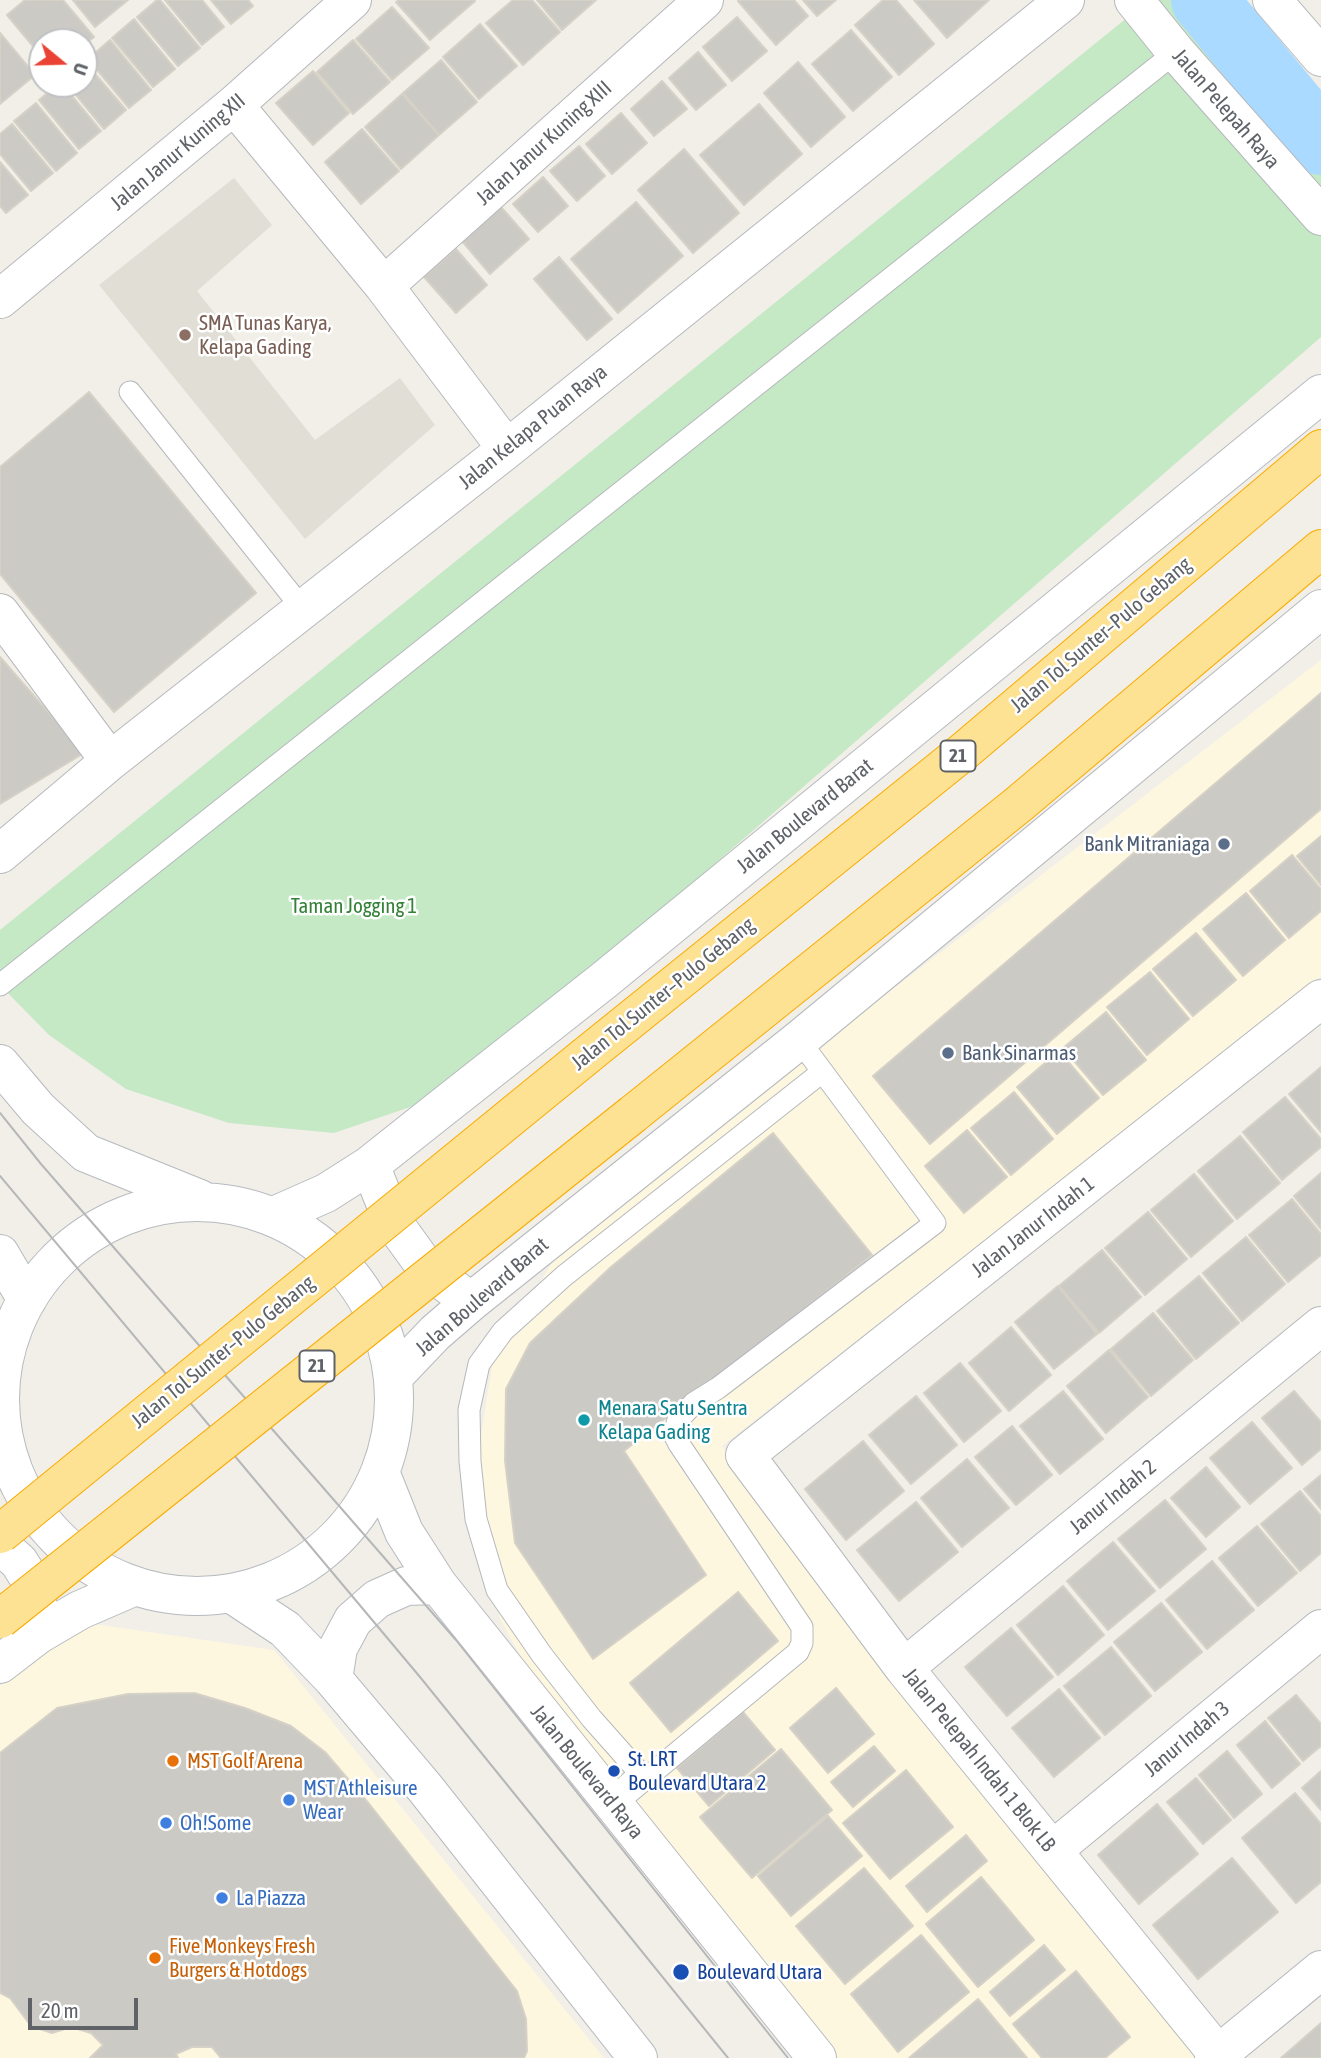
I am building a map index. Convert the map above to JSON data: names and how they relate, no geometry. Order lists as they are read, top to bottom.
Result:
{
  "streets": {
    "highway": ["Jalan Tol Sunter–Pulo Gebang", "21"],
    "main road": [
      "Jalan Pelepah Raya",
      "Jalan Janur Kuning XIII",
      "Jalan Janur Kuning XII",
      "Jalan Kelapa Puan Raya",
      "Jalan Boulevard Barat",
      "Jalan Janur Indah 1",
      "Janur Indah 2",
      "Janur Indah 3",
      "Jalan Pelepah Indah 1 Blok LB",
      "Jalan Boulevard Raya"
    ]
  },
  "crossings": [
    ["Jalan Janur Indah 1", "Jalan Pelepah Indah 1 Blok LB"],
    ["Janur Indah 2", "Jalan Pelepah Indah 1 Blok LB"],
    ["Janur Indah 3", "Jalan Pelepah Indah 1 Blok LB"]
  ],
  "parks": ["Taman Jogging 1"],
  "places": [
    "SMA Tunas Karya, Kelapa Gading",
    "Bank Mitraniaga",
    "Bank Sinarmas",
    "Menara Satu Sentra Kelapa Gading",
    "MST Golf Arena",
    "St. LRT Boulevard Utara 2",
    "MST Athleisure Wear",
    "Oh!Some",
    "La Piazza",
    "Five Monkeys Fresh Burgers & Hotdogs",
    "Boulevard Utara"
  ],
  "scale_bar": "20 m",
  "north": "right"
}
